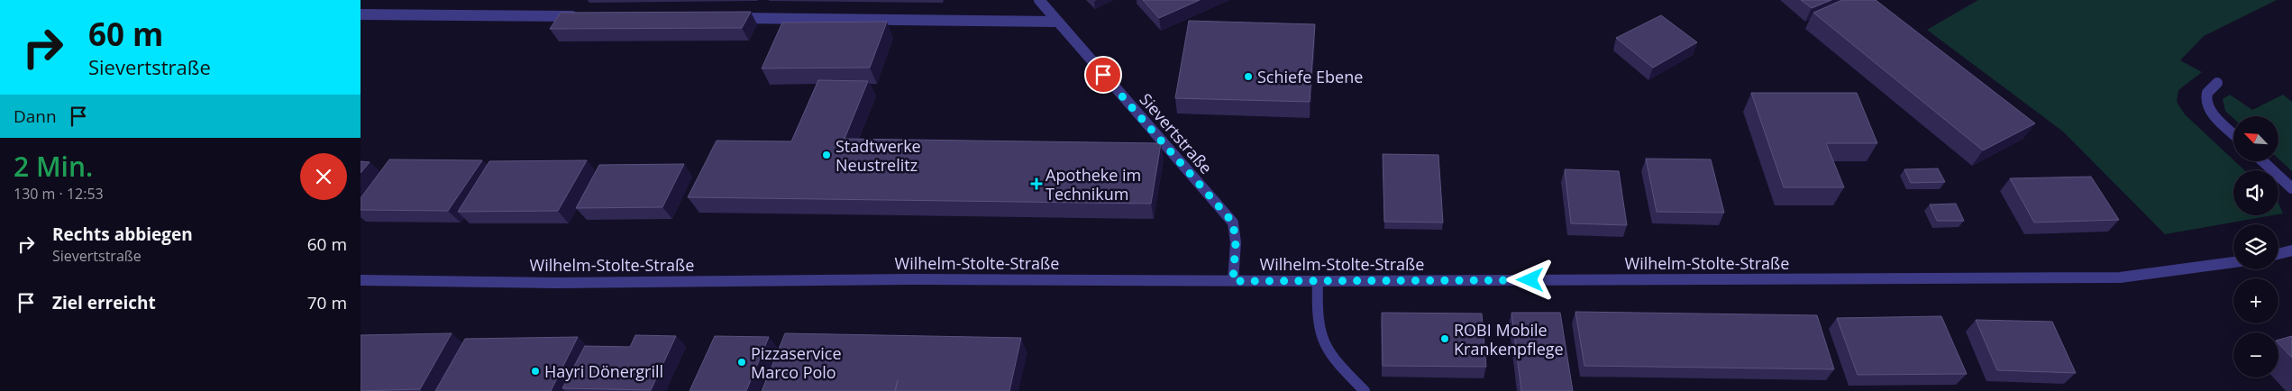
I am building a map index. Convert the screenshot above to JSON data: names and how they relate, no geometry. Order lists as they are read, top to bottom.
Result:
{
  "streets": {
    "street": ["Sievertstraße", "Wilhelm-Stolte-Straße"]
  },
  "crossings": [
    ["Sievertstraße", "Wilhelm-Stolte-Straße"]
  ],
  "places": {
    "other": [
      "Schiefe Ebene",
      "Stadtwerke Neustrelitz",
      "ROBI Mobile Krankenpflege",
      "Pizzaservice Marco Polo",
      "Hayri Dönergrill"
    ],
    "health": ["Apotheke im Technikum"]
  },
  "north": "top left",
  "page": {
    "turn": ["60 m", "Sievertstraße"],
    "then": "Dann",
    "map_buttons": ["+", "−"],
    "heading": ["2 Min.", "130 m · 12:53"],
    "list": [
      {
        "name": "Rechts abbiegen",
        "note": "Sievertstraße",
        "value": "60 m"
      },
      {
        "name": "Ziel erreicht",
        "value": "70 m"
      }
    ]
  }
}
